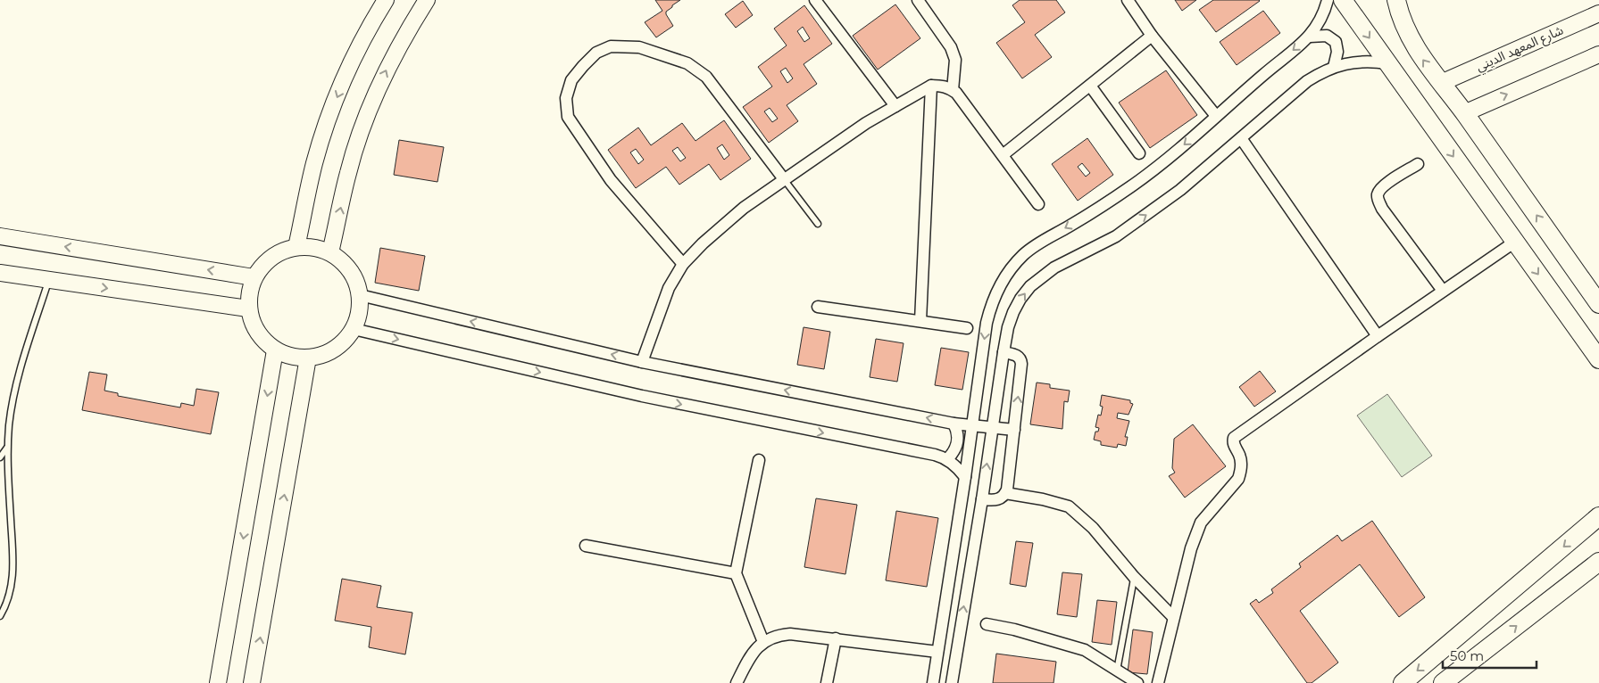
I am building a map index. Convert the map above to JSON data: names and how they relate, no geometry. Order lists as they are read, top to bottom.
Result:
{
  "streets": {
    "street": ["شارع المعهد الديني"]
  },
  "scale_bar": "50 m"
}
